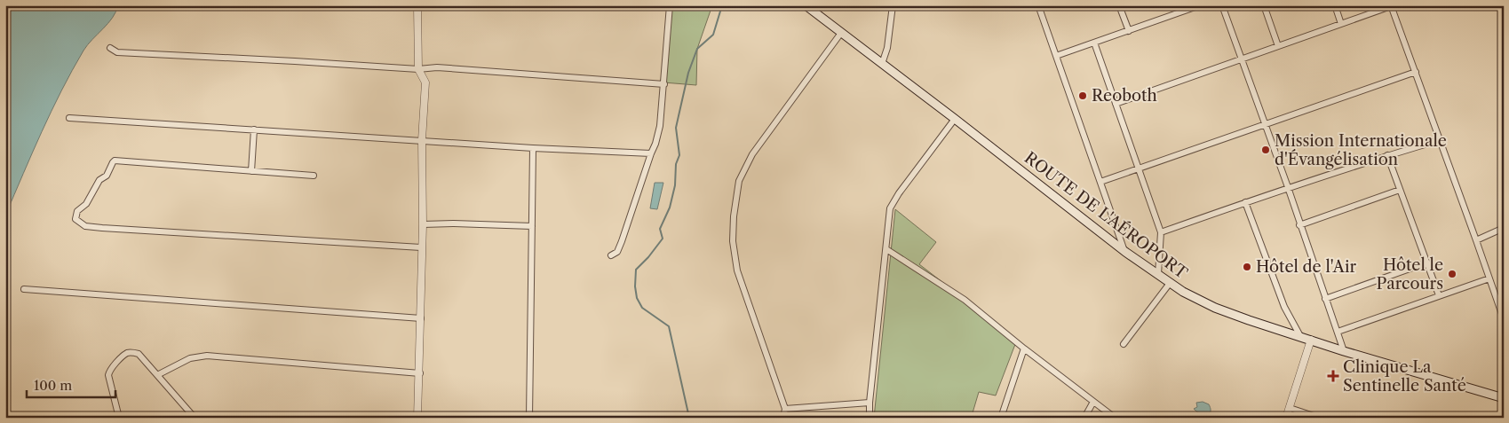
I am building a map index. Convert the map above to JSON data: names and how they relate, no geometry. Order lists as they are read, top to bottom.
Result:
{
  "streets": {
    "main road": ["ROUTE DE L'AÉROPORT"]
  },
  "places": {
    "other": [
      "Reoboth",
      "Mission Internationale d'Évangélisation",
      "Hôtel de l'Air",
      "Hôtel le Parcours"
    ],
    "health": ["Clinique La Sentinelle Santé"]
  },
  "scale_bar": "100 m"
}
